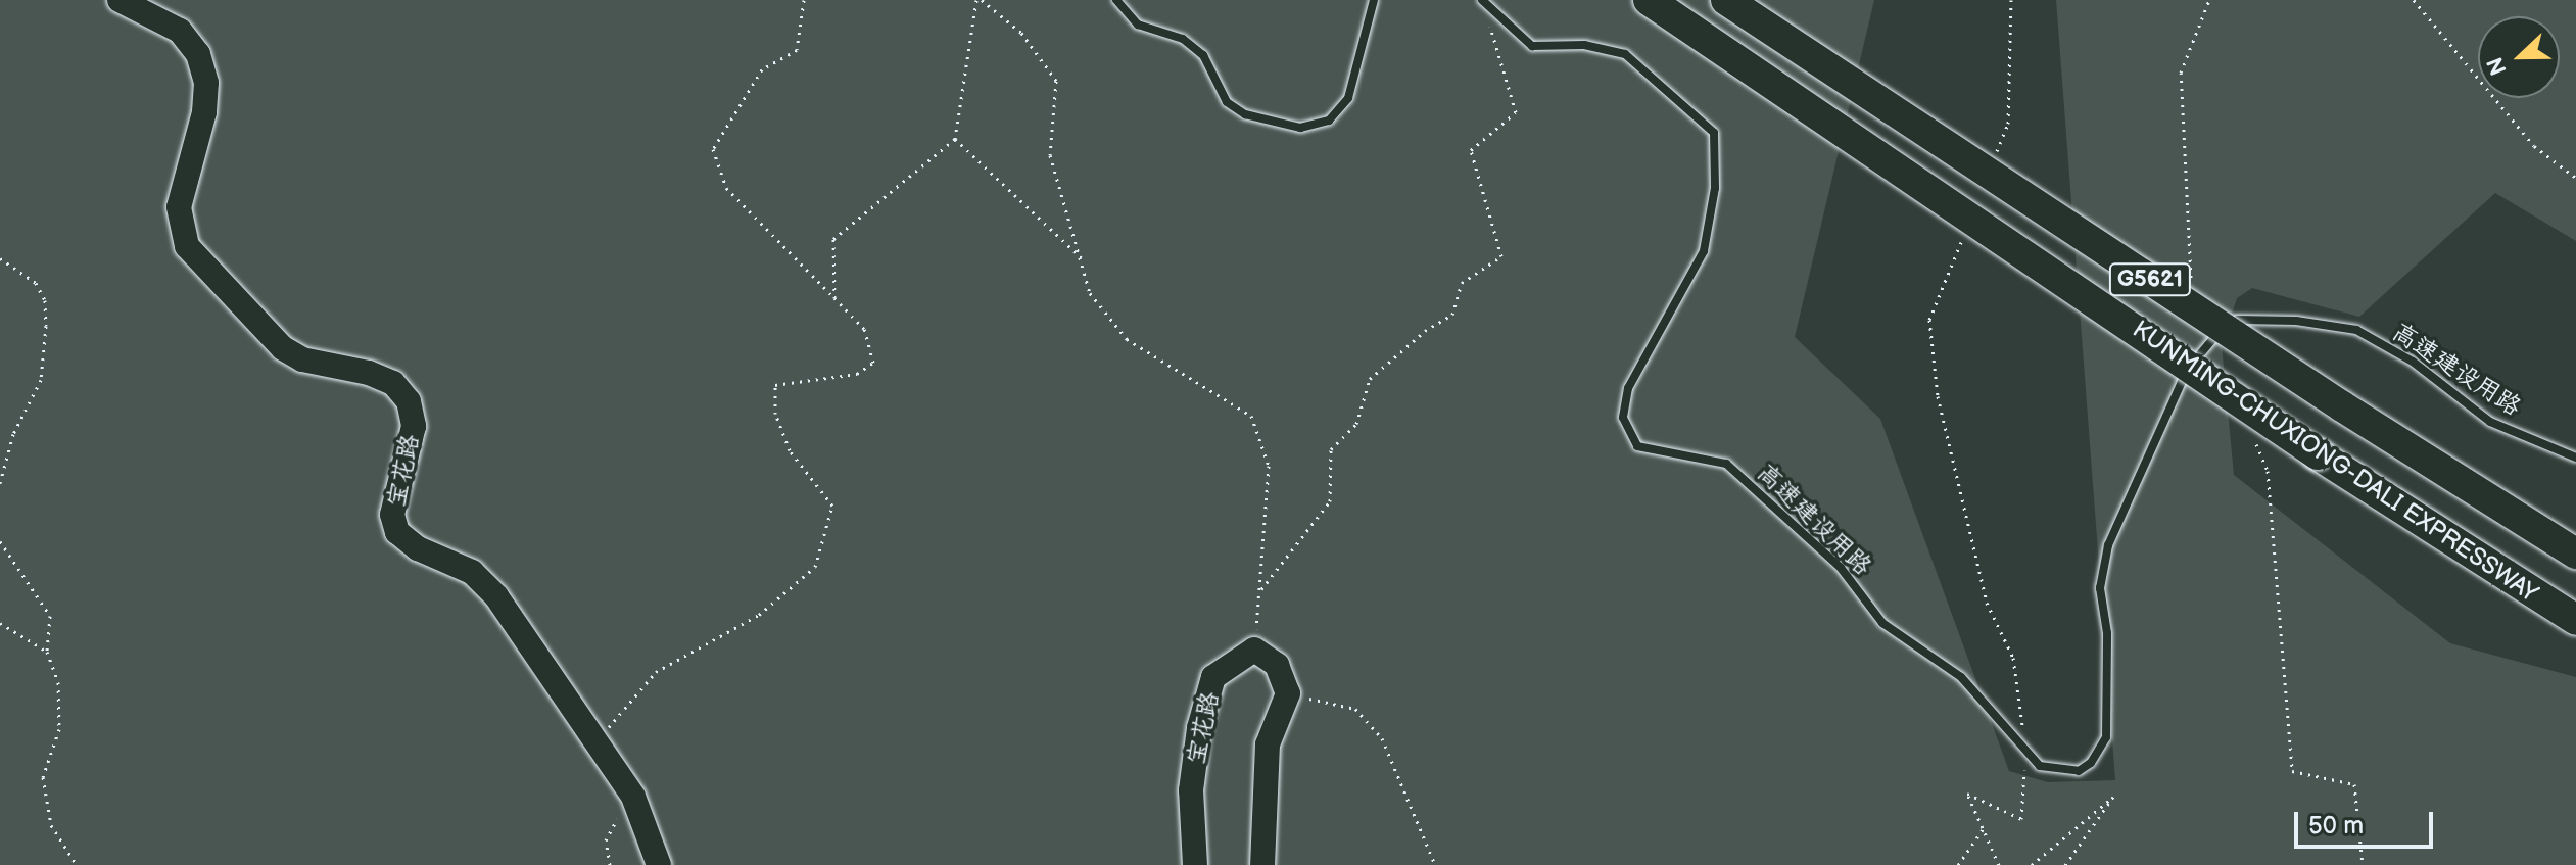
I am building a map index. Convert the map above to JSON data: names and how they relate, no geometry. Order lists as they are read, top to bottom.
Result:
{
  "streets": {
    "highway": ["G5621", "KUNMING-CHUXIONG-DALI EXPRESSWAY"],
    "main road": ["宝花路"],
    "lane": ["高速建设用路"]
  },
  "scale_bar": "50 m",
  "north": "left"
}
